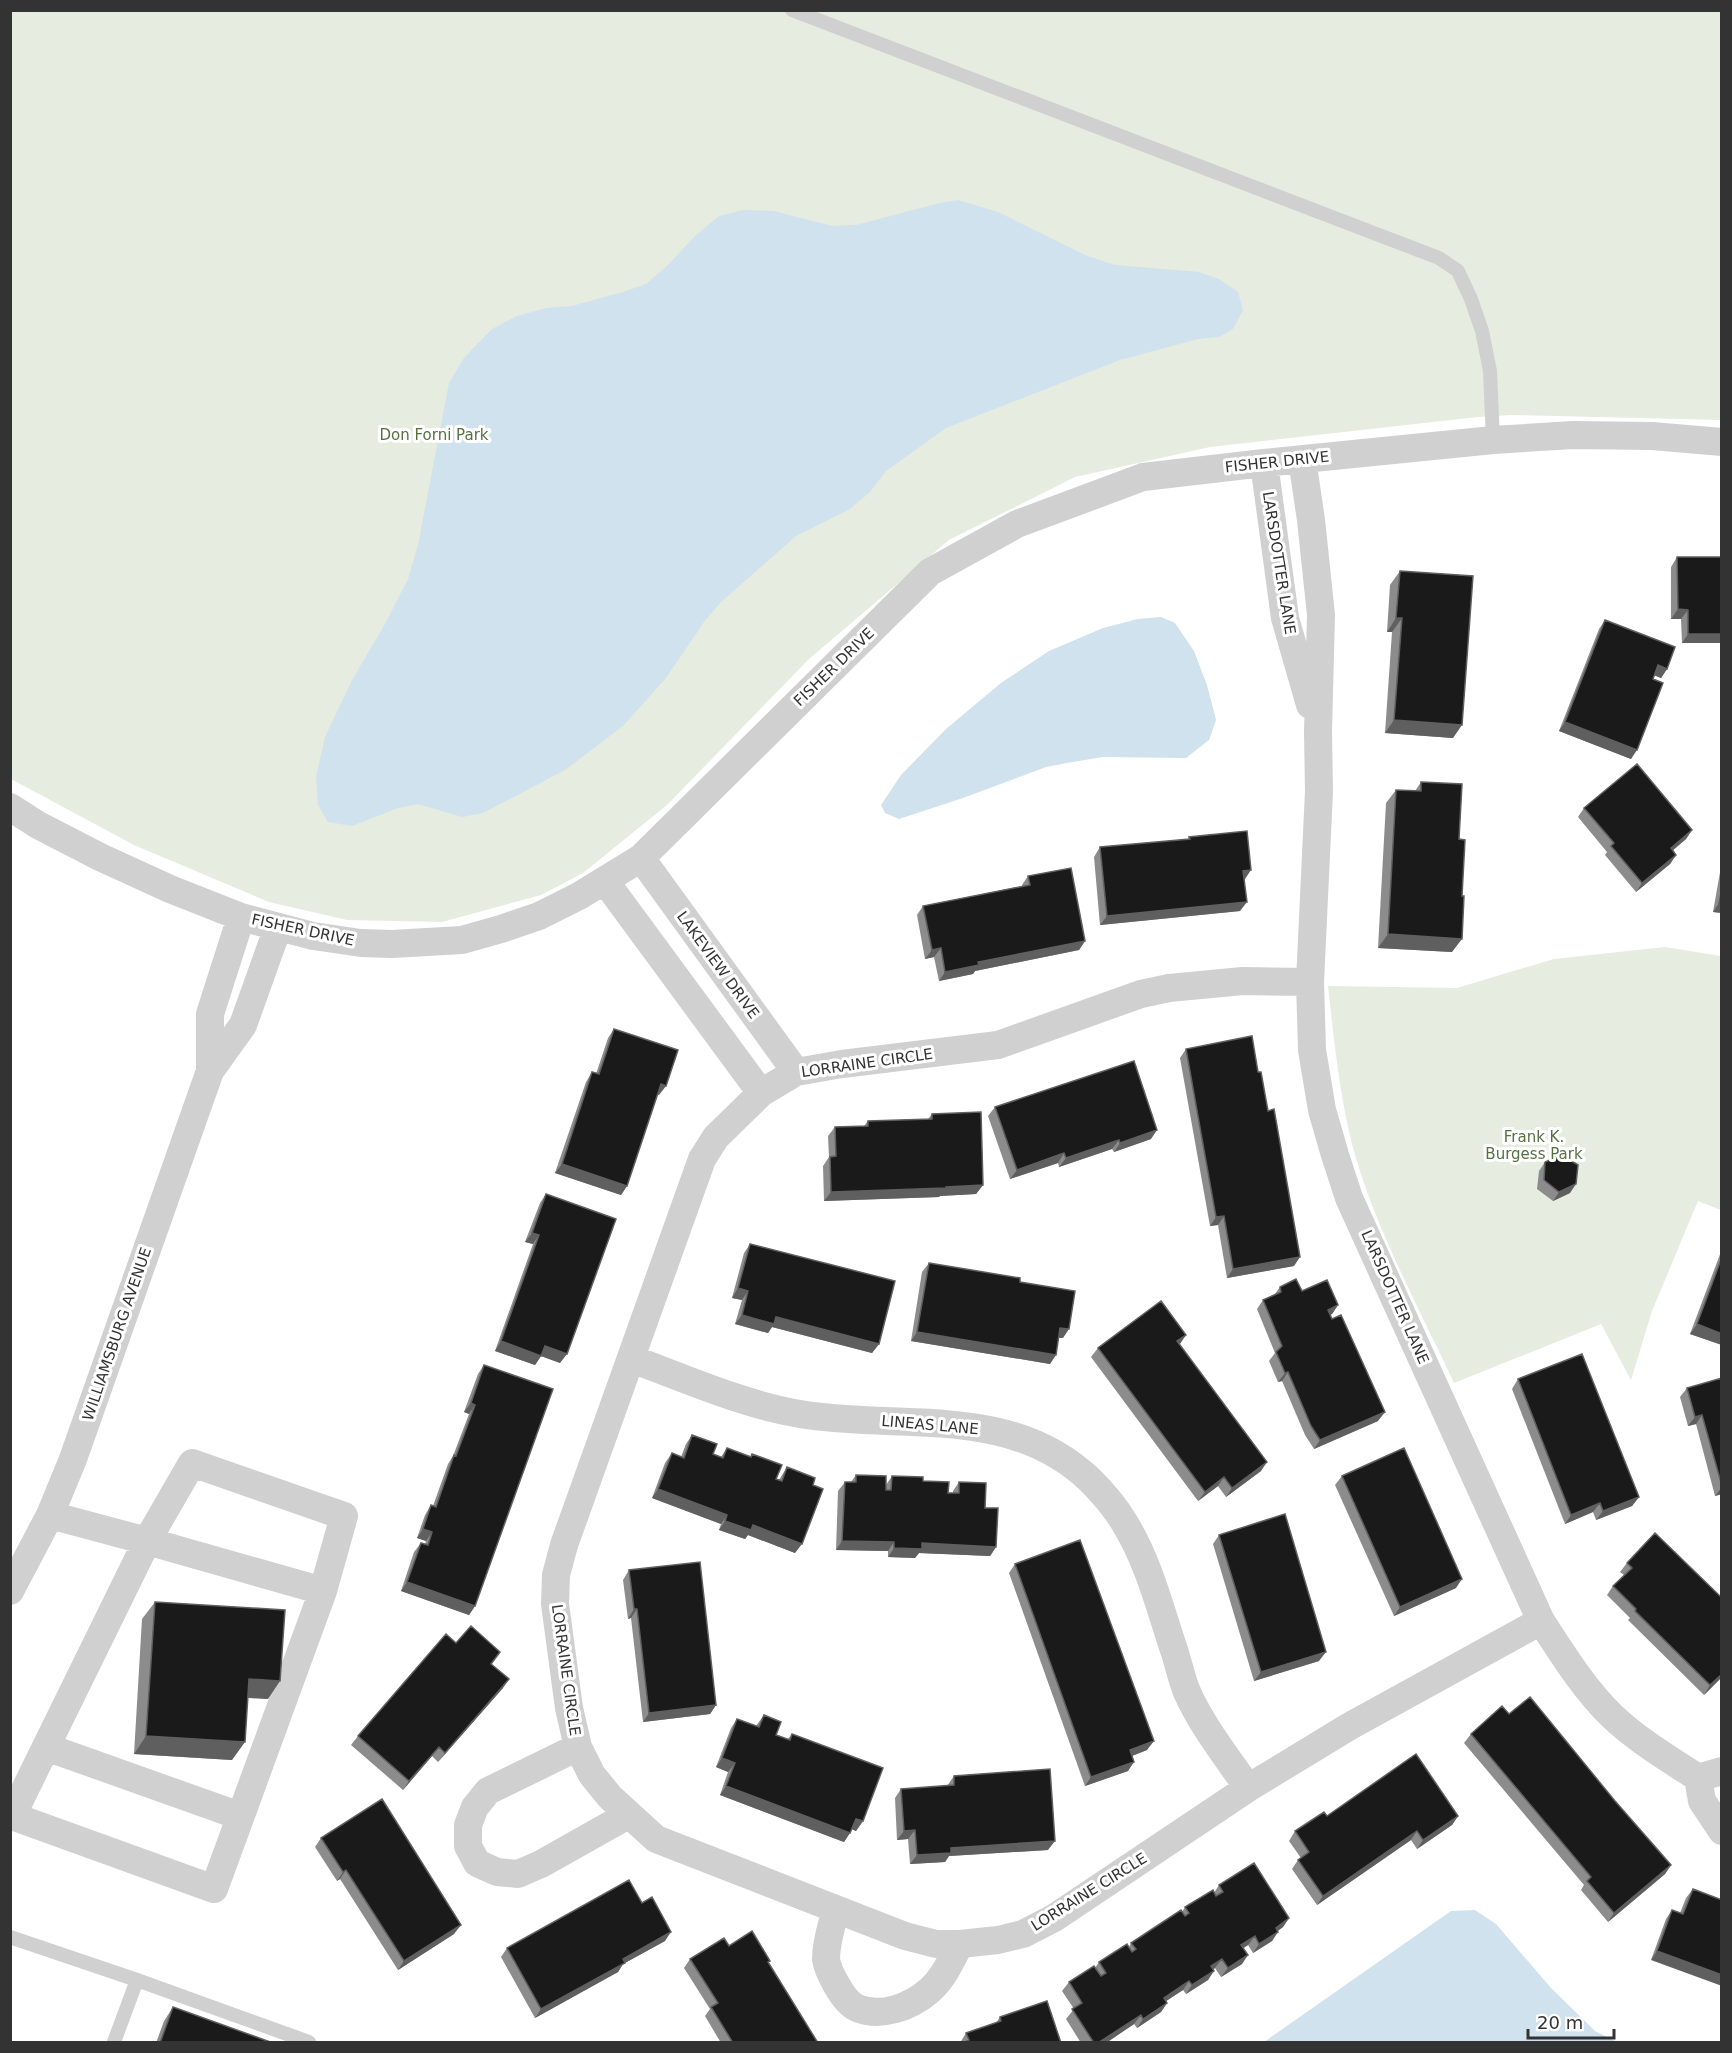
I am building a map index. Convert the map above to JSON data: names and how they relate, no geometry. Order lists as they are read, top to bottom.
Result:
{
  "streets": {
    "street": [
      "FISHER DRIVE",
      "LARSDOTTER LANE",
      "LAKEVIEW DRIVE",
      "LORRAINE CIRCLE",
      "WILLIAMSBURG AVENUE",
      "LINEAS LANE"
    ]
  },
  "crossings": [
    ["FISHER DRIVE", "LARSDOTTER LANE"],
    ["FISHER DRIVE", "LAKEVIEW DRIVE"],
    ["FISHER DRIVE", "WILLIAMSBURG AVENUE"],
    ["LARSDOTTER LANE", "LORRAINE CIRCLE"],
    ["LAKEVIEW DRIVE", "LORRAINE CIRCLE"],
    ["LORRAINE CIRCLE", "LINEAS LANE"]
  ],
  "parks": ["Don Forni Park", "Frank K. Burgess Park"],
  "scale_bar": "20 m"
}
